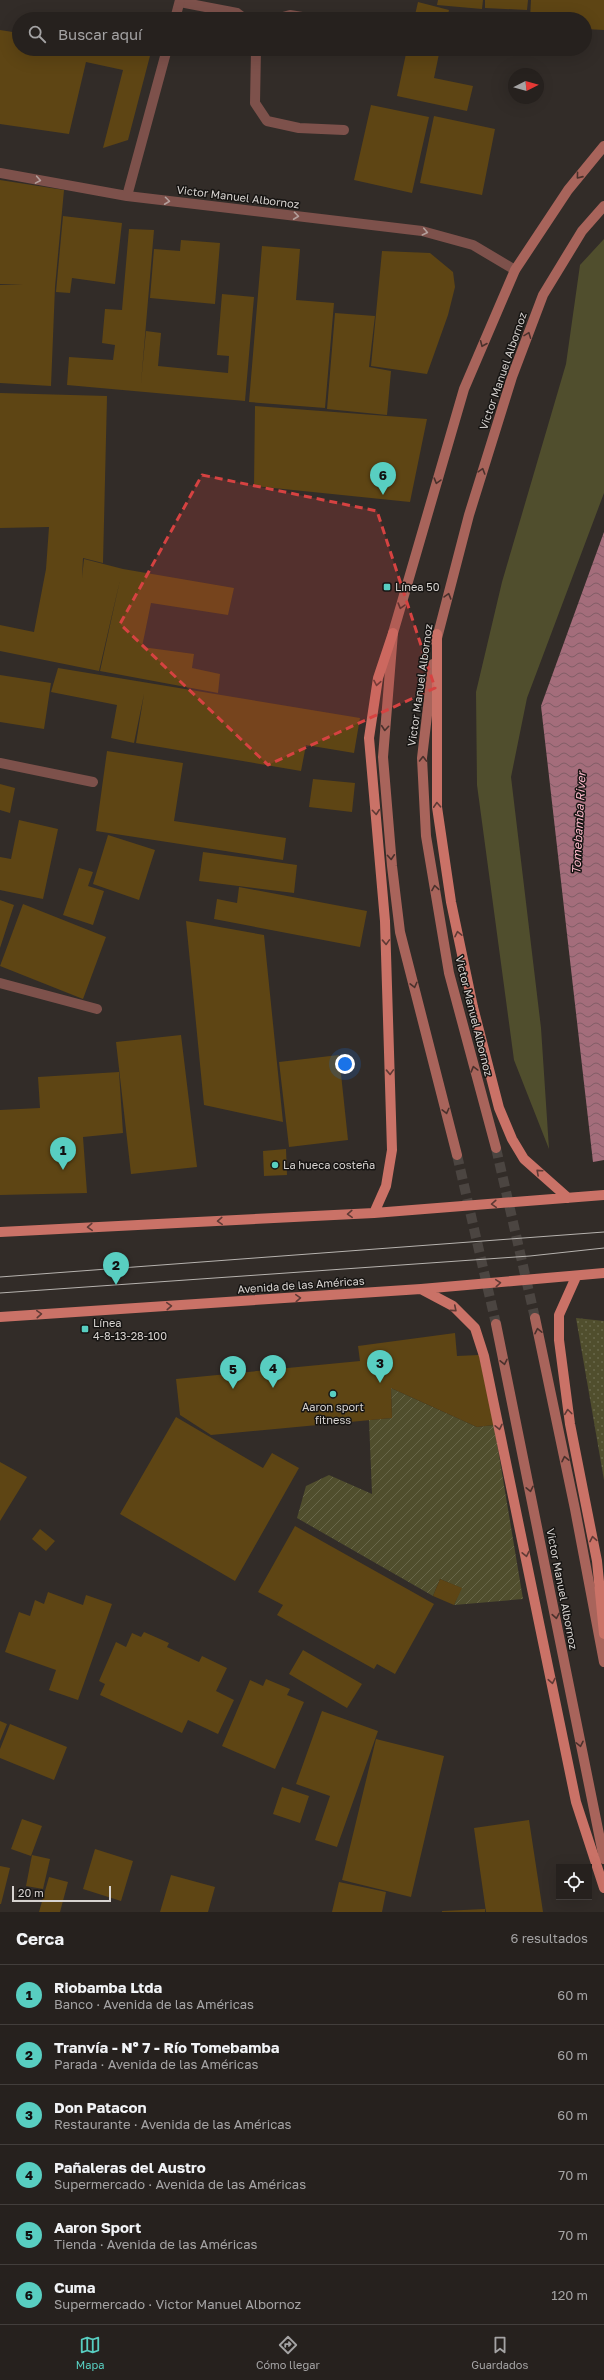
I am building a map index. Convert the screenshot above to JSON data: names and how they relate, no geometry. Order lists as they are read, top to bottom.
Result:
{
  "streets": {
    "main road": ["Victor Manuel Albornoz", "Avenida de las Américas"]
  },
  "water": ["Tomebamba River"],
  "places": {
    "transit": ["Línea 50", "Línea 4-8-13-28-100"],
    "other": ["La hueca costeña", "Aaron sport fitness"]
  },
  "scale_bar": "20 m",
  "north": "right",
  "page": {
    "search": "Buscar aquí",
    "pins": [
      "6",
      "1",
      "2",
      "3",
      "4",
      "5"
    ],
    "scale": "20 m",
    "heading": ["Cerca", "6 resultados"],
    "list": [
      {
        "mark": "1",
        "name": "Riobamba Ltda",
        "note": "Banco · Avenida de las Américas",
        "value": "60 m"
      },
      {
        "mark": "2",
        "name": "Tranvía - Nº 7 - Río Tomebamba",
        "note": "Parada · Avenida de las Américas",
        "value": "60 m"
      },
      {
        "mark": "3",
        "name": "Don Patacon",
        "note": "Restaurante · Avenida de las Américas",
        "value": "60 m"
      },
      {
        "mark": "4",
        "name": "Pañaleras del Austro",
        "note": "Supermercado · Avenida de las Américas",
        "value": "70 m"
      },
      {
        "mark": "5",
        "name": "Aaron Sport",
        "note": "Tienda · Avenida de las Américas",
        "value": "70 m"
      },
      {
        "mark": "6",
        "name": "Cuma",
        "note": "Supermercado · Victor Manuel Albornoz",
        "value": "120 m"
      }
    ],
    "nav": ["Mapa", "Cómo llegar", "Guardados"]
  }
}
